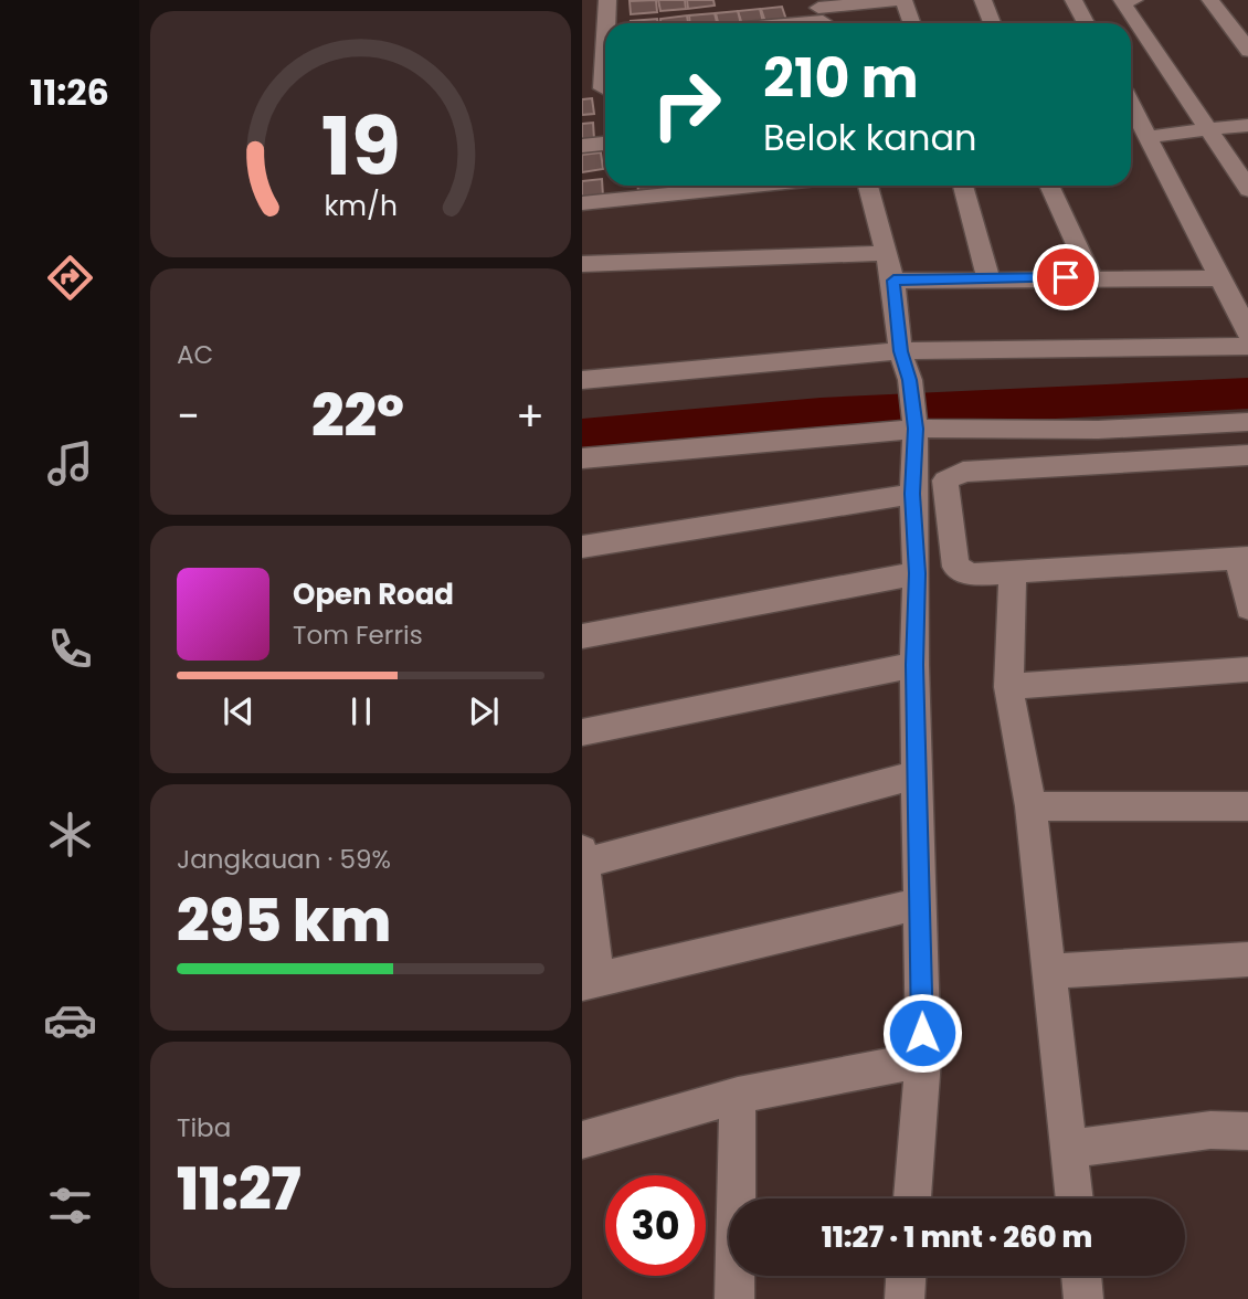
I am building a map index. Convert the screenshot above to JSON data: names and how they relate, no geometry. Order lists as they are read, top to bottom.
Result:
{
  "page": {
    "tabs": "11:26",
    "turn": ["210 m", "Belok kanan"],
    "tile": [
      "AC",
      ["Jangkauan · 59%", "295 km"],
      ["Tiba", "11:27"]
    ],
    "heat": ["−", "22°", "+"],
    "song": ["Open Road", "Tom Ferris"],
    "limit": "30",
    "trip": "11:27 · 1 mnt · 260 m",
    "gauge": ["19", "km/h"]
  }
}
